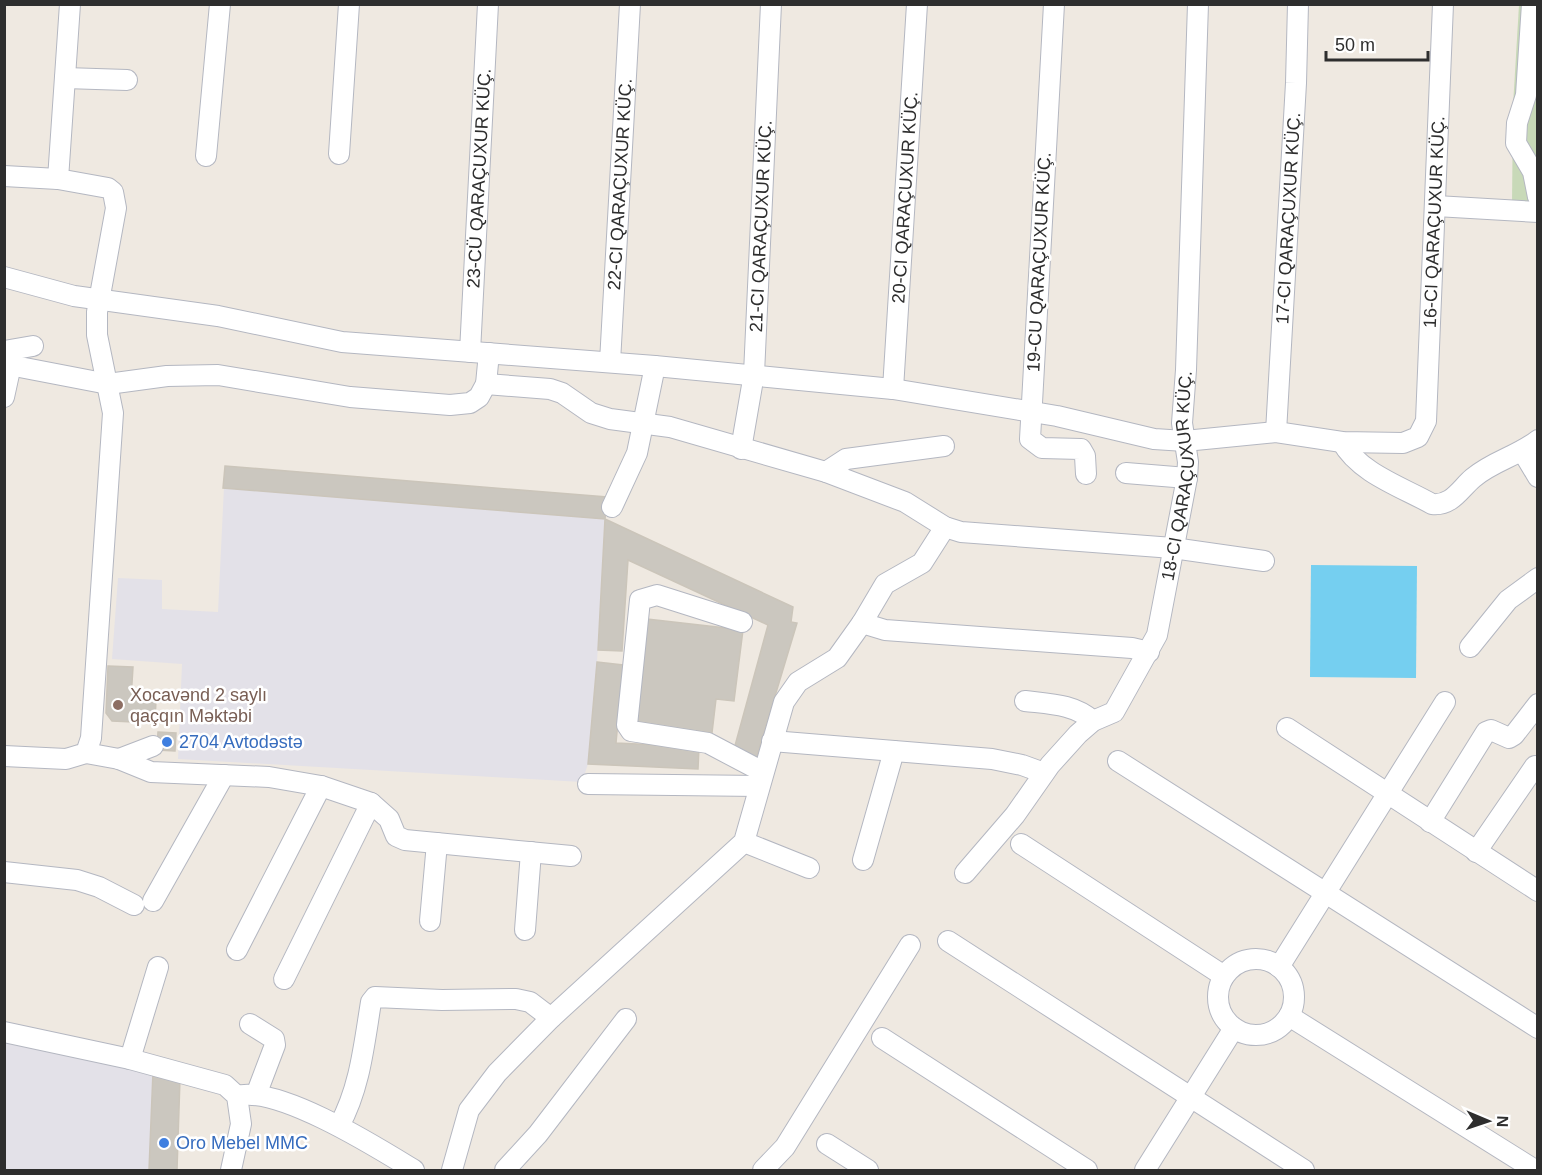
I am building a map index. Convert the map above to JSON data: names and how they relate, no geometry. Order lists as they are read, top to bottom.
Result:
{
  "streets": {
    "street": [
      "23-CÜ QARAÇUXUR KÜÇ.",
      "22-CI QARAÇUXUR KÜÇ.",
      "20-CI QARAÇUXUR KÜÇ.",
      "17-CI QARAÇUXUR KÜÇ.",
      "21-CI QARAÇUXUR KÜÇ.",
      "19-CU QARAÇUXUR KÜÇ.",
      "18-CI QARAÇUXUR KÜÇ."
    ]
  },
  "places": ["Xocavənd 2 saylı qaçqın Məktəbi", "2704 Avtodəstə", "Oro Mebel MMC"],
  "scale_bar": "50 m",
  "north": "right"
}
